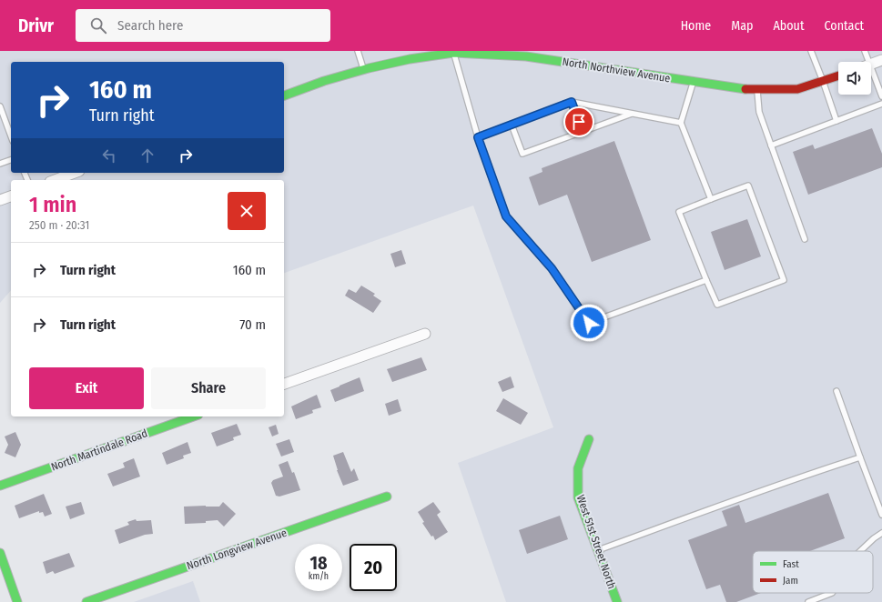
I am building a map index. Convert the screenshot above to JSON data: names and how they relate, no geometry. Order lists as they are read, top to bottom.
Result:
{
  "streets": {
    "street": [
      "North Northview Avenue",
      "North Martindale Road",
      "West 51st Street North",
      "North Longview Avenue"
    ]
  },
  "legend": ["Fast", "Jam"],
  "page": {
    "header": "Drivr",
    "search": "Search here",
    "nav": [
      "Home",
      "Map",
      "About",
      "Contact"
    ],
    "turn": ["160 m", "Turn right"],
    "heading": ["1 min", "250 m · 20:31"],
    "list": [
      {
        "name": "Turn right",
        "value": "160 m"
      },
      {
        "name": "Turn right",
        "value": "70 m"
      }
    ],
    "buttons": ["Exit", "Share"],
    "speed": "18 km/h",
    "limit": "20"
  }
}
